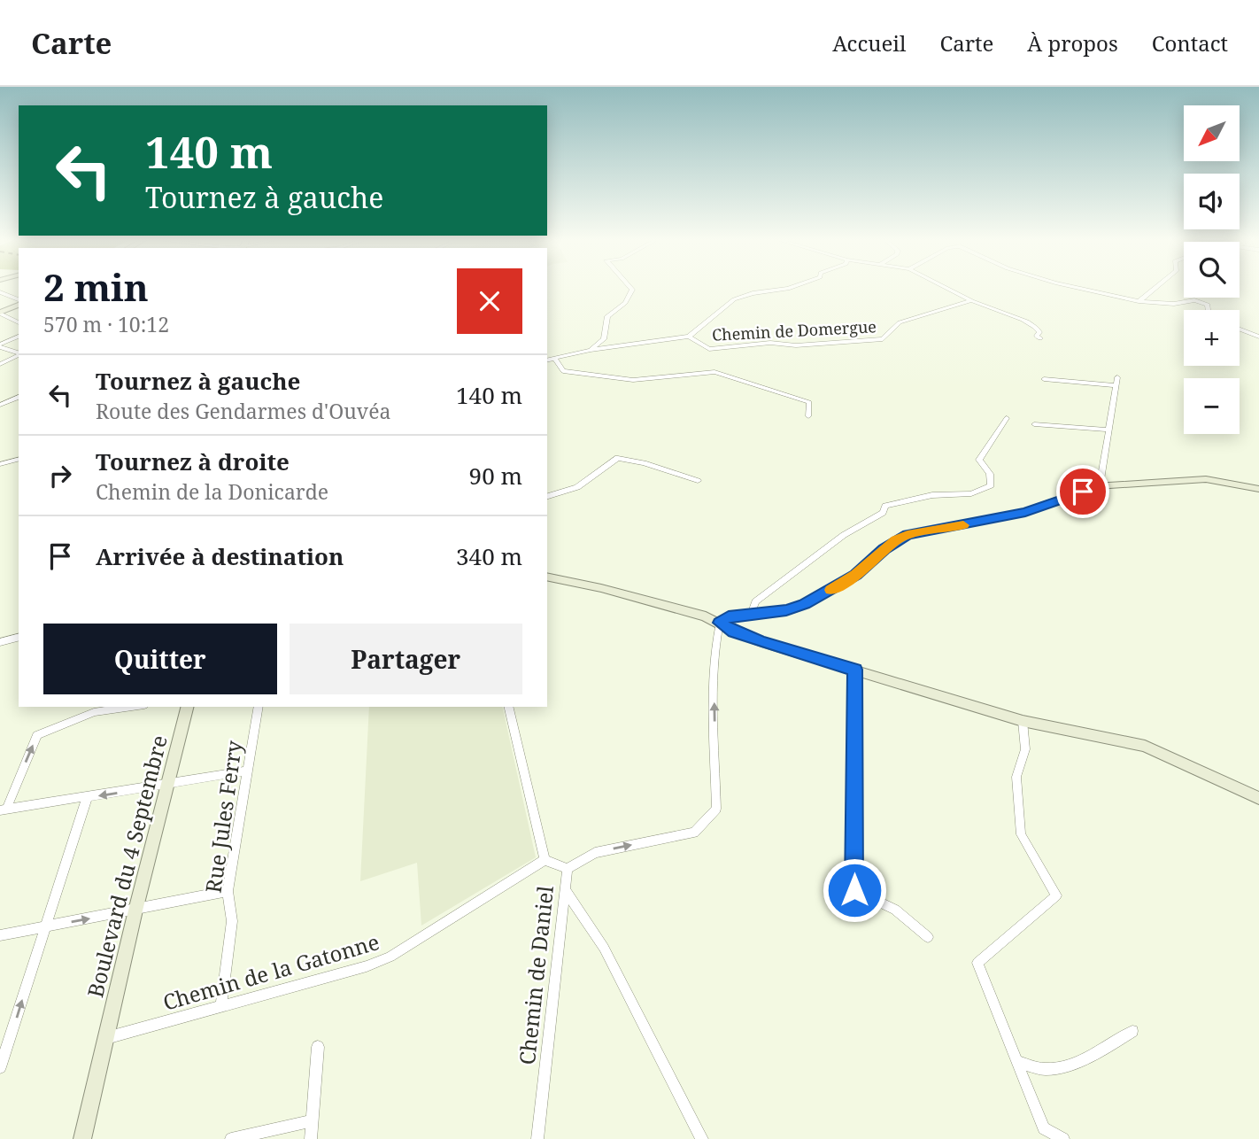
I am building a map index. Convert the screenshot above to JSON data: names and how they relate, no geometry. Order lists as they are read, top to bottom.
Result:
{
  "streets": {
    "street": [
      "Chemin de Domergue",
      "Rue Jules Ferry",
      "Boulevard du 4 Septembre",
      "Chemin de la Gatonne",
      "Chemin de Daniel"
    ]
  },
  "crossings": [
    ["Rue Jules Ferry", "Chemin de la Gatonne"],
    ["Boulevard du 4 Septembre", "Chemin de la Gatonne"]
  ],
  "one_way": ["Chemin de Daniel"],
  "north": "bottom left",
  "page": {
    "header": "Carte",
    "nav": [
      "Accueil",
      "Carte",
      "À propos",
      "Contact"
    ],
    "map_buttons": ["+", "−"],
    "turn": ["140 m", "Tournez à gauche"],
    "heading": ["2 min", "570 m · 10:12"],
    "list": [
      {
        "name": "Tournez à gauche",
        "note": "Route des Gendarmes d'Ouvéa",
        "value": "140 m"
      },
      {
        "name": "Tournez à droite",
        "note": "Chemin de la Donicarde",
        "value": "90 m"
      },
      {
        "name": "Arrivée à destination",
        "value": "340 m"
      }
    ],
    "buttons": ["Quitter", "Partager"]
  }
}
